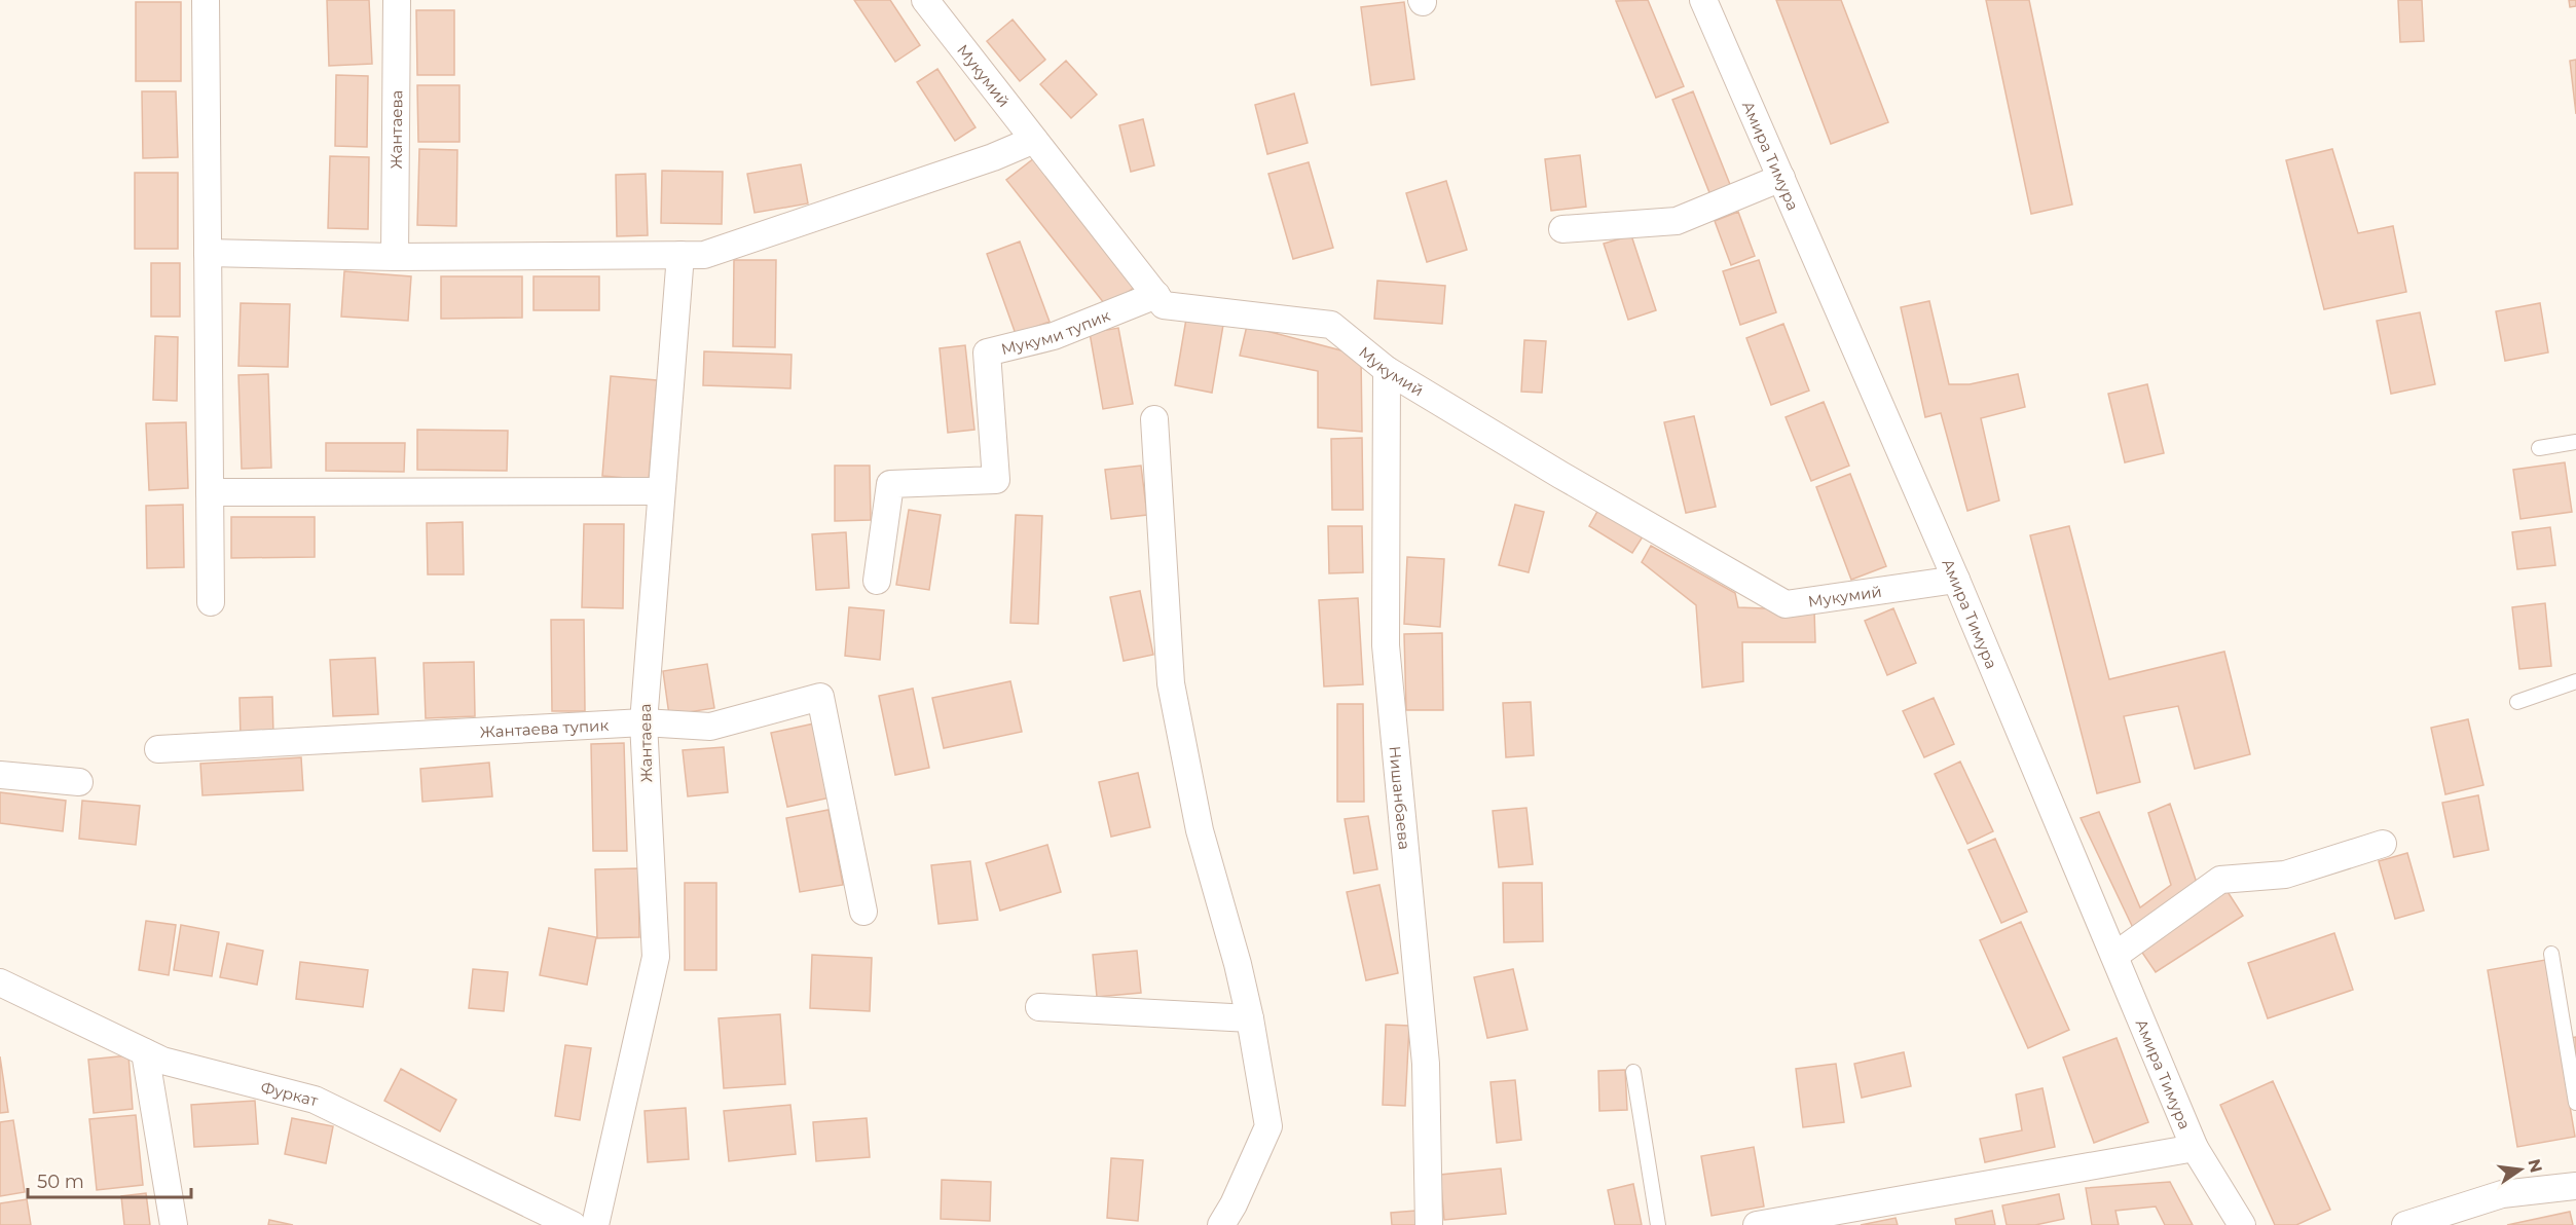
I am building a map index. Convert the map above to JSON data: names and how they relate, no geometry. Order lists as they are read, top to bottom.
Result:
{
  "streets": {
    "street": [
      "Мукумий",
      "Жантаева",
      "Амира Тимура",
      "Мукуми тупик",
      "Жантаева тупик",
      "Нишанбаева",
      "Фуркат"
    ]
  },
  "crossings": [
    ["Мукумий", "Амира Тимура"],
    ["Мукумий", "Мукуми тупик"],
    ["Мукумий", "Нишанбаева"],
    ["Жантаева", "Жантаева тупик"]
  ],
  "scale_bar": "50 m",
  "north": "right"
}
